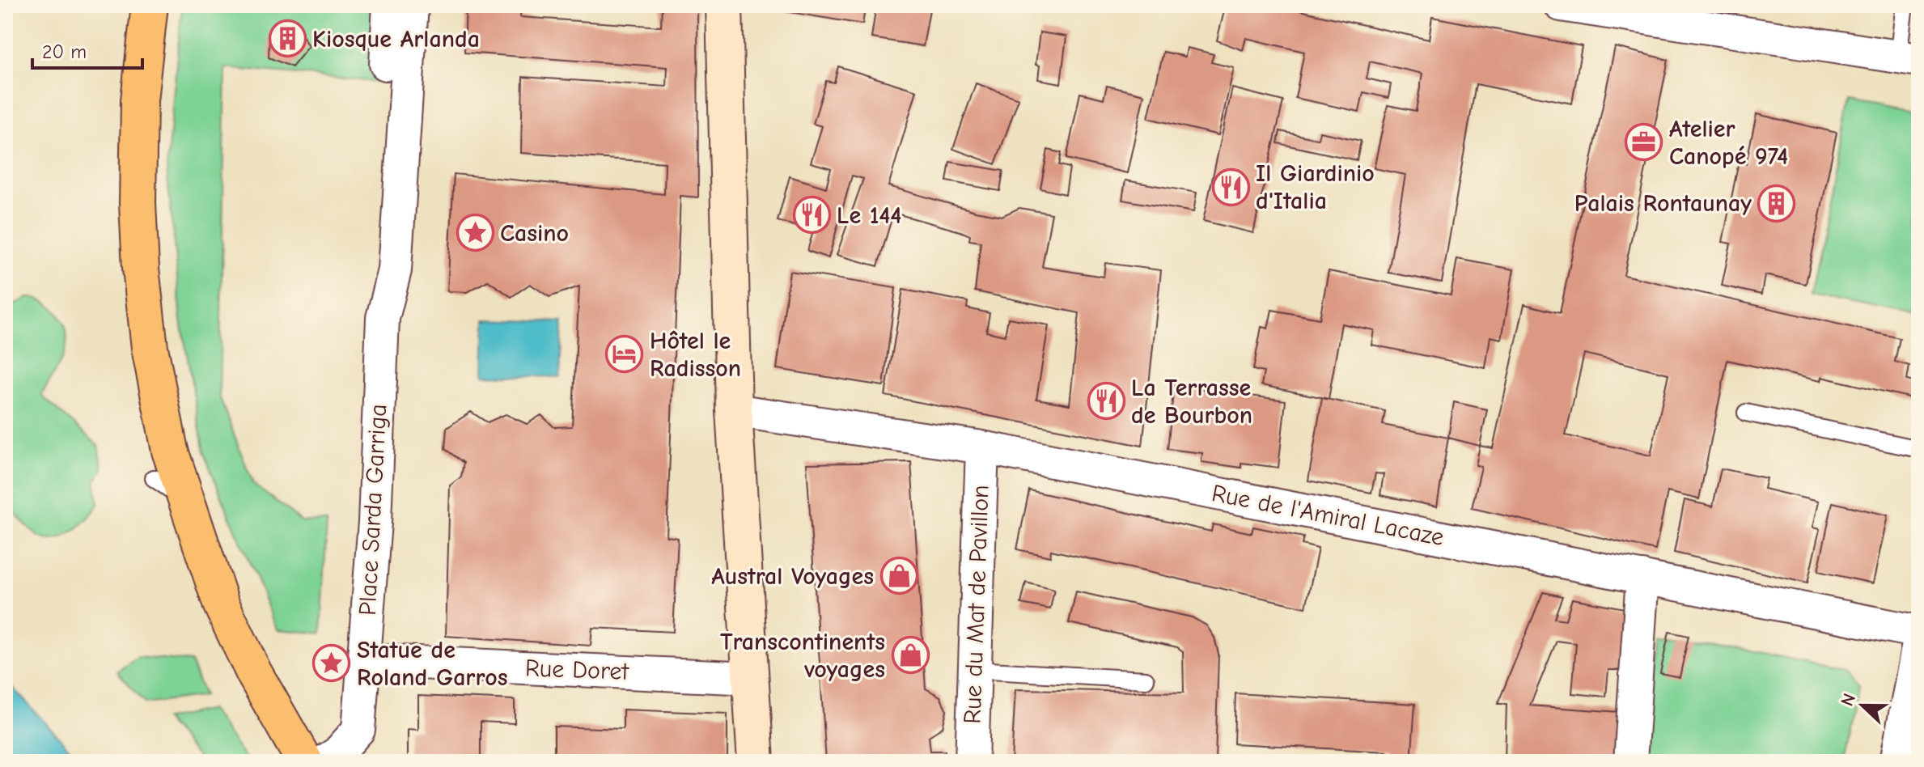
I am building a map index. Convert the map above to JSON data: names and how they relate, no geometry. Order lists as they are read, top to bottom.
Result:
{
  "streets": {
    "street": [
      "Place Sarda Garriga",
      "Rue de l'Amiral Lacaze",
      "Rue du Mat de Pavillon",
      "Rue Doret"
    ]
  },
  "crossings": [
    ["Place Sarda Garriga", "Rue Doret"],
    ["Rue de l'Amiral Lacaze", "Rue du Mat de Pavillon"]
  ],
  "places": {
    "building": ["Kiosque Arlanda", "Palais Rontaunay"],
    "office": ["Atelier Canopé 974"],
    "restaurant": ["Il Giardinio d'Italia", "Le 144", "La Terrasse de Bourbon"],
    "place": ["Casino", "Statue de Roland Garros"],
    "hotel": ["Hôtel le Radisson"],
    "shop": ["Austral Voyages", "Transcontinents voyages"]
  },
  "scale_bar": "20 m",
  "north": "left"
}
